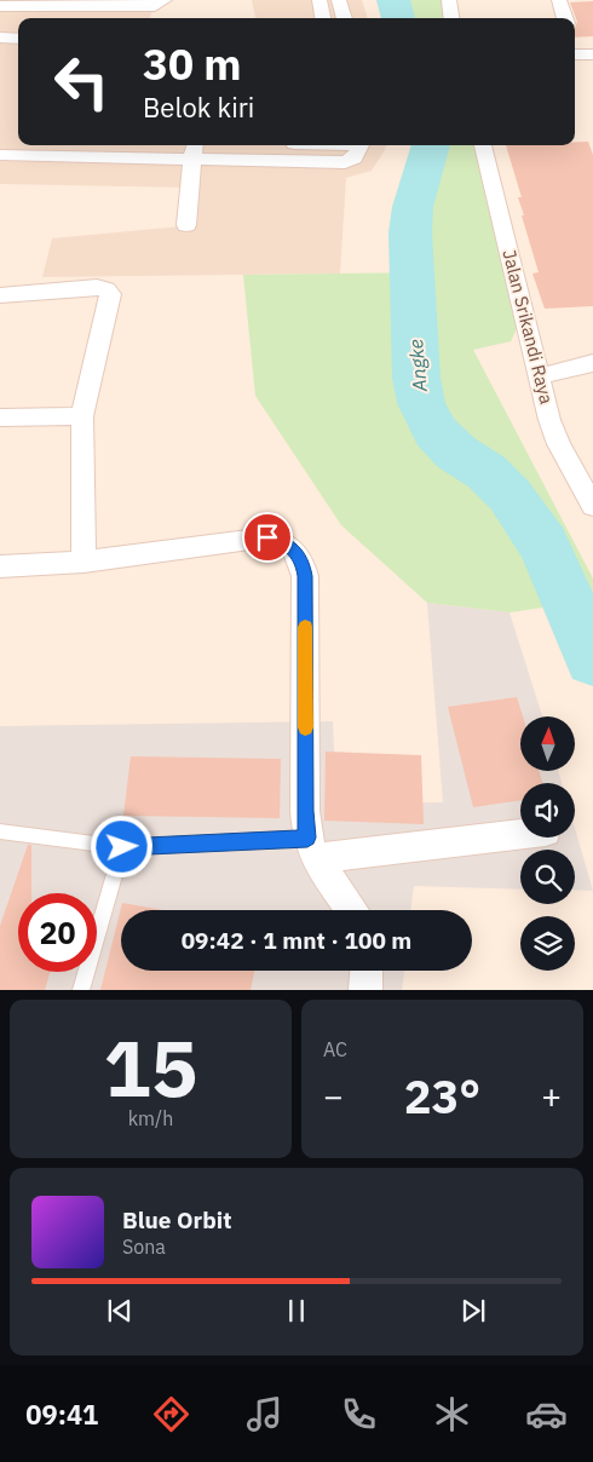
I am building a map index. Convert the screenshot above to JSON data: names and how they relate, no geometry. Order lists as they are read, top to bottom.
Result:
{
  "streets": {
    "street": ["Jalan Srikandi Raya"]
  },
  "water": ["Angke"],
  "north": "top",
  "page": {
    "turn": ["30 m", "Belok kiri"],
    "limit": "20",
    "trip": "09:42 · 1 mnt · 100 m",
    "tile": [
      ["15", "km/h"],
      "AC"
    ],
    "heat": ["−", "23°", "+"],
    "song": ["Blue Orbit", "Sona"],
    "tabs": "09:41"
  }
}
